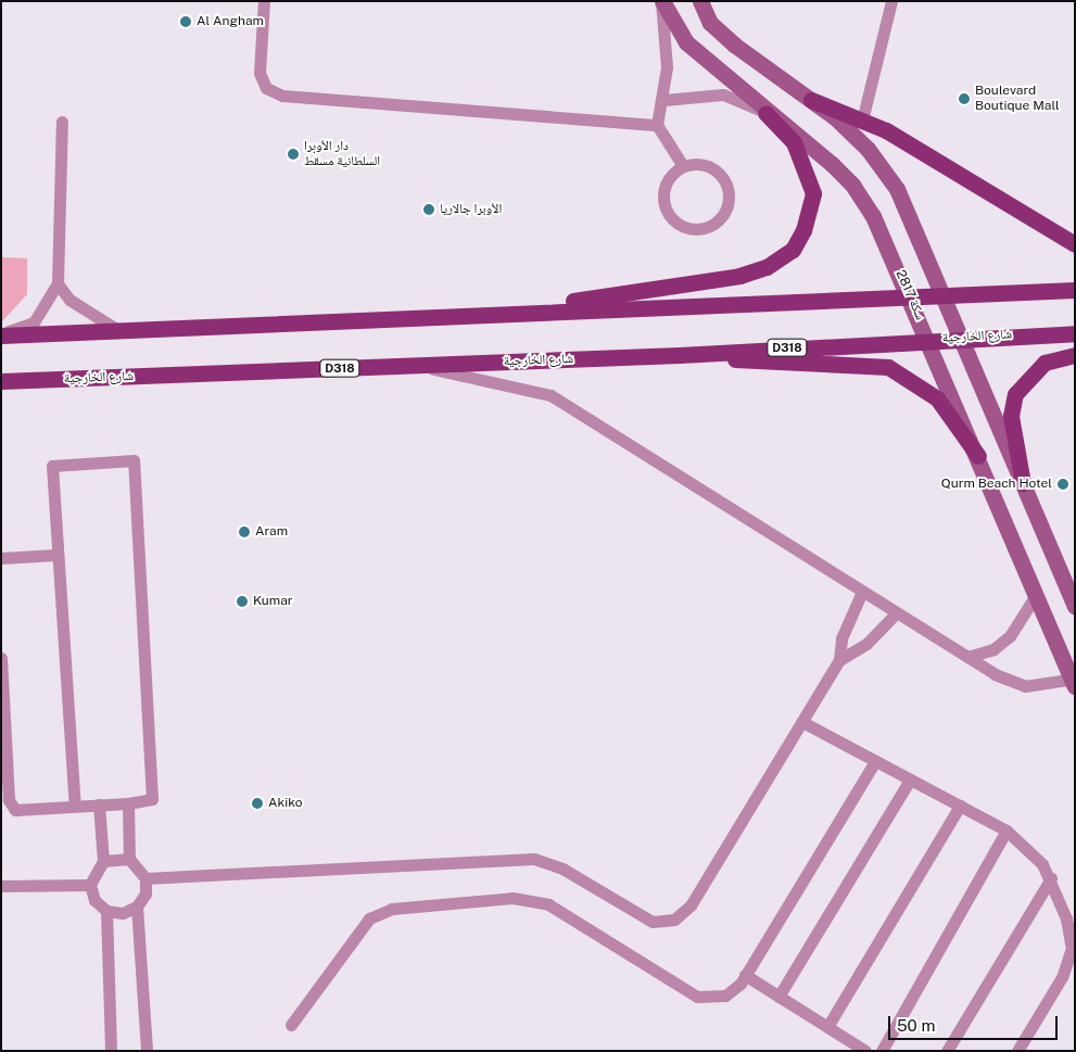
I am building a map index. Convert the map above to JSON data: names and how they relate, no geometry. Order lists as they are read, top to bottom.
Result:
{
  "streets": {
    "main road": ["شارع الخارجية", "D318"],
    "street": ["سكة 2817"]
  },
  "crossings": [
    ["سكة 2817", "شارع الخارجية"]
  ],
  "places": [
    "Al Angham",
    "Boulevard Boutique Mall",
    "دار الأوبرا السلطانية مسقط",
    "الأوبرا جالاريا",
    "Qurm Beach Hotel",
    "Aram",
    "Kumar",
    "Akiko"
  ],
  "scale_bar": "50 m"
}
